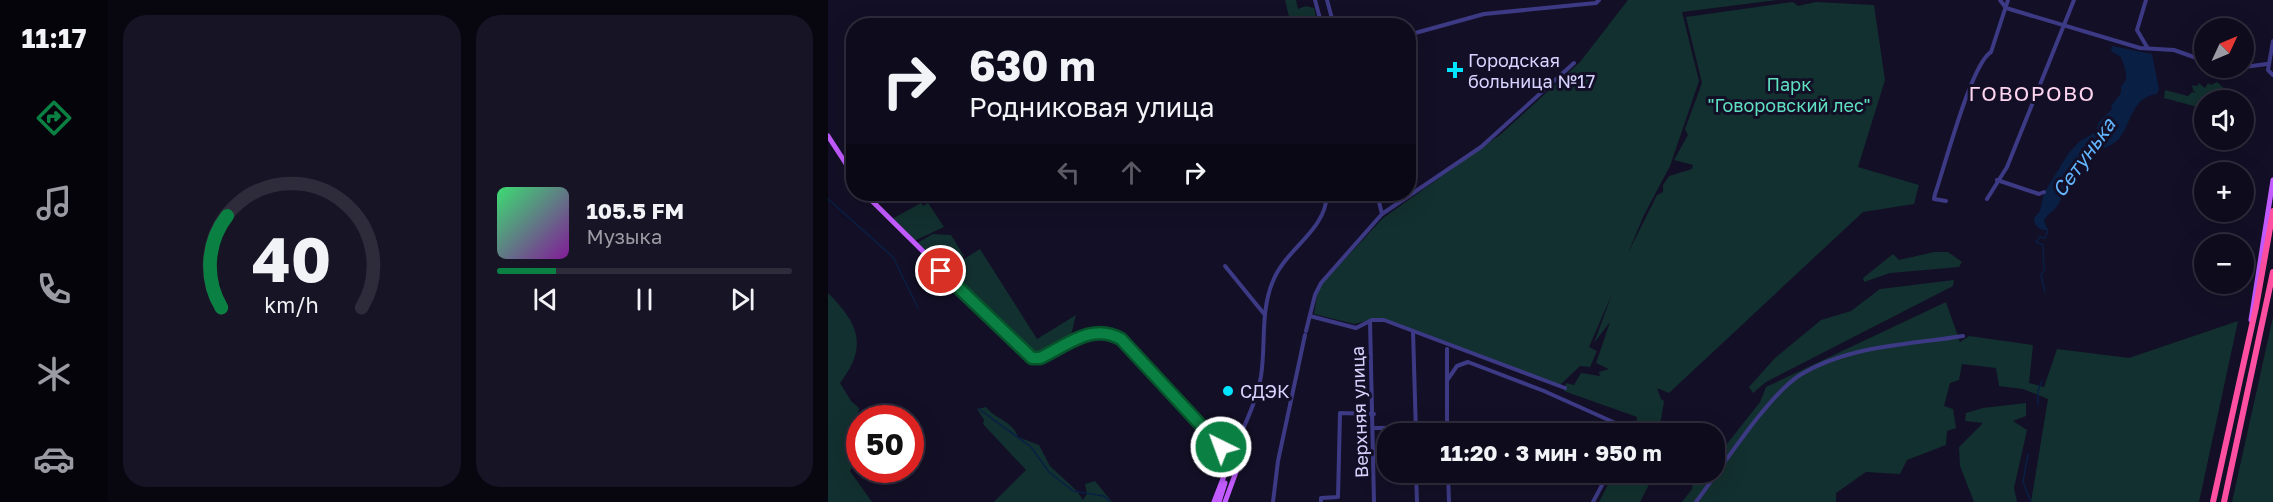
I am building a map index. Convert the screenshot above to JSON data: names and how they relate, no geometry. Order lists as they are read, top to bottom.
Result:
{
  "streets": {
    "street": ["Верхняя улица"]
  },
  "districts": ["ГОВОРОВО"],
  "water": ["Сетунька"],
  "parks": ["Парк \"Говоровский лес\""],
  "places": {
    "health": ["Городская больница №17"],
    "other": ["СДЭК"]
  },
  "north": "top right",
  "page": {
    "tabs": "11:17",
    "map_buttons": ["+", "−"],
    "turn": ["630 m", "Родниковая улица"],
    "song": ["105.5 FM", "Музыка"],
    "limit": "50",
    "trip": "11:20 · 3 мин · 950 m",
    "gauge": ["40", "km/h"]
  }
}
